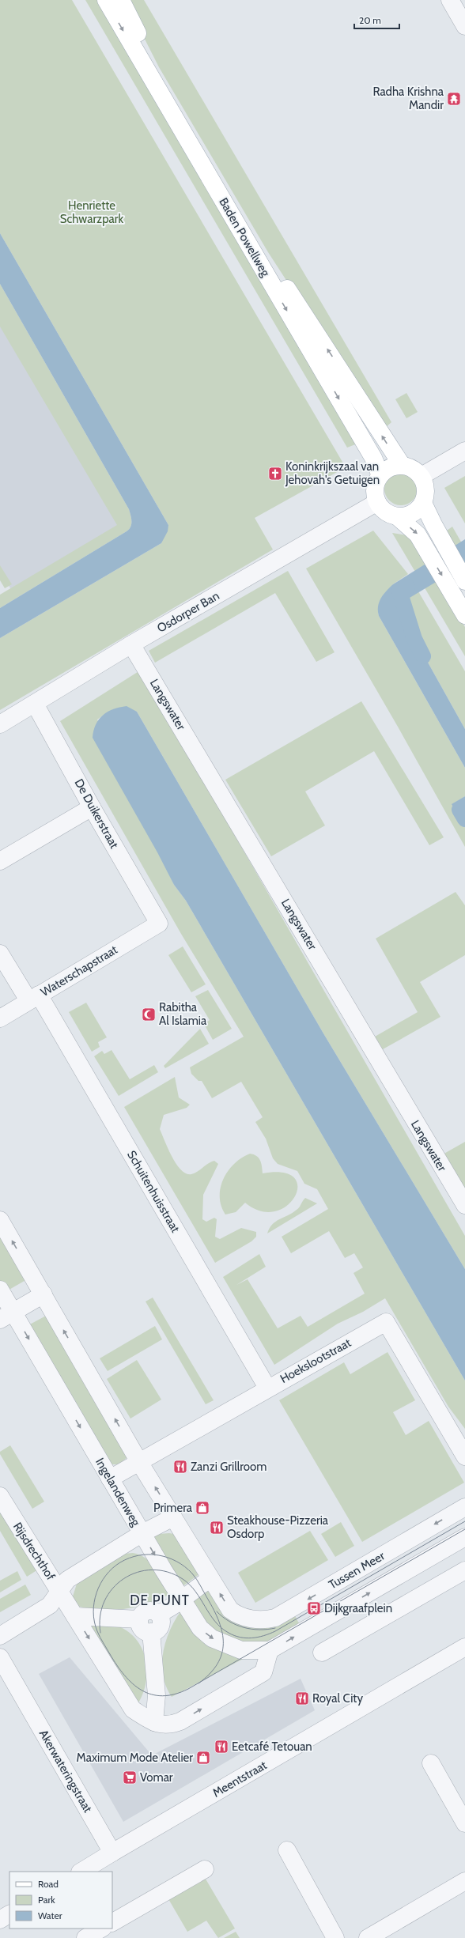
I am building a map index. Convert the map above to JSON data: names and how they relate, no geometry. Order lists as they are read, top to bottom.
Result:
{
  "streets": {
    "main road": ["Baden Powellweg"],
    "street": [
      "Osdorper Ban",
      "Langswater",
      "De Duikerstraat",
      "Waterschapstraat",
      "Schuitenhuisstraat",
      "Hoekslootstraat",
      "Ingelandenweg",
      "Rijsdrechthof",
      "Tussen Meer",
      "Akerwateringstraat",
      "Meentstraat"
    ]
  },
  "crossings": [
    ["Baden Powellweg", "Osdorper Ban"],
    ["Osdorper Ban", "Langswater"],
    ["Osdorper Ban", "De Duikerstraat"],
    ["De Duikerstraat", "Waterschapstraat"],
    ["Waterschapstraat", "Schuitenhuisstraat"],
    ["Schuitenhuisstraat", "Hoekslootstraat"],
    ["Hoekslootstraat", "Ingelandenweg"],
    ["Akerwateringstraat", "Meentstraat"]
  ],
  "districts": ["DE PUNT"],
  "parks": ["Henriette Schwarzpark"],
  "places": {
    "temple": ["Radha Krishna Mandir"],
    "church": ["Koninkrijkszaal van Jehovah's Getuigen"],
    "mosque": ["Rabitha Al Islamia"],
    "restaurant": [
      "Zanzi Grillroom",
      "Steakhouse-Pizzeria Osdorp",
      "Royal City",
      "Eetcafé Tetouan"
    ],
    "shop": ["Primera", "Maximum Mode Atelier"],
    "bus stop": ["Dijkgraafplein"],
    "supermarket": ["Vomar"]
  },
  "legend": ["Road", "Park", "Water"],
  "scale_bar": "20 m"
}
